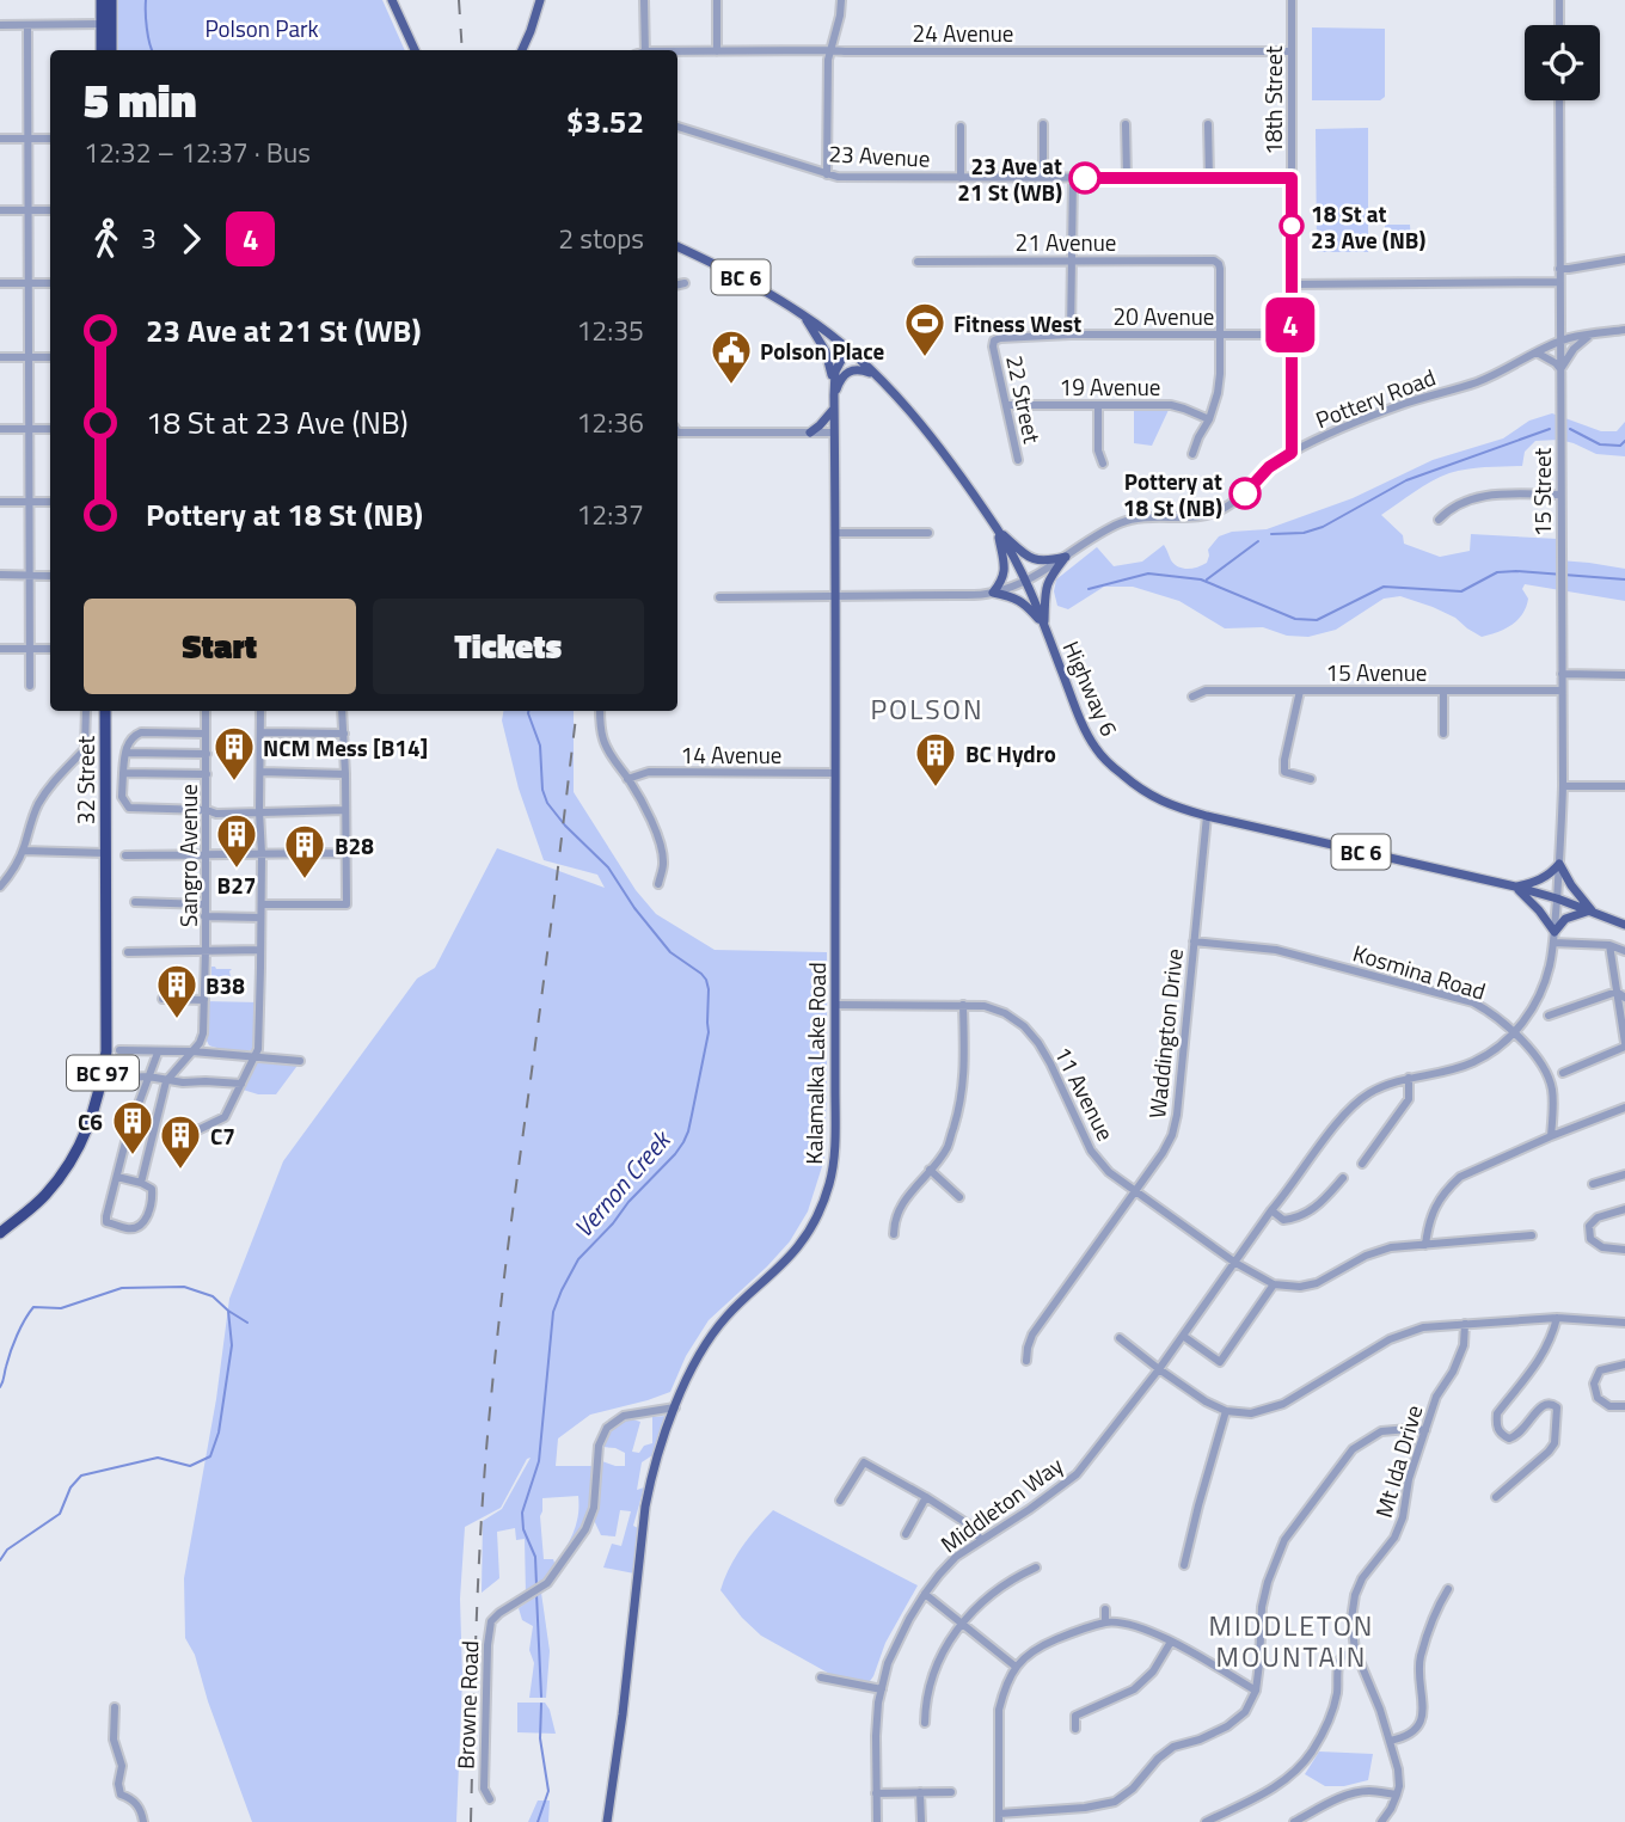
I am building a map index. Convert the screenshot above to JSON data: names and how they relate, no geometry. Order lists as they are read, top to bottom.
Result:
{
  "streets": {
    "highway": ["32 Street", "BC 97"],
    "main road": ["BC 6", "Highway 6", "Kalamalka Lake Road"],
    "street": [
      "24 Avenue",
      "18th Street",
      "23 Avenue",
      "21 Avenue",
      "20 Avenue",
      "19 Avenue",
      "Pottery Road",
      "22 Street",
      "15 Street",
      "15 Avenue",
      "14 Avenue",
      "Sangro Avenue",
      "Kosmina Road",
      "Waddington Drive",
      "11 Avenue",
      "Mt Ida Drive",
      "Middleton Way",
      "Browne Road"
    ]
  },
  "crossings": [
    ["24 Avenue", "18th Street"],
    ["18th Street", "23 Avenue"],
    ["18th Street", "20 Avenue"],
    ["18th Street", "Pottery Road"],
    ["21 Avenue", "20 Avenue"],
    ["20 Avenue", "22 Street"],
    ["19 Avenue", "22 Street"],
    ["Pottery Road", "15 Street"],
    ["Pottery Road", "Highway 6"],
    ["Pottery Road", "Kalamalka Lake Road"],
    ["15 Street", "15 Avenue"],
    ["15 Street", "Highway 6"],
    ["15 Street", "Middleton Way"],
    ["Highway 6", "Waddington Drive"],
    ["Highway 6", "Kalamalka Lake Road"],
    ["Highway 6", "Middleton Way"],
    ["14 Avenue", "Kalamalka Lake Road"],
    ["32 Street", "BC 97"],
    ["Kosmina Road", "Waddington Drive"],
    ["Kosmina Road", "Middleton Way"],
    ["Waddington Drive", "11 Avenue"],
    ["Kalamalka Lake Road", "11 Avenue"],
    ["Kalamalka Lake Road", "Browne Road"],
    ["11 Avenue", "Middleton Way"]
  ],
  "districts": ["POLSON", "MIDDLETON MOUNTAIN"],
  "water": ["Vernon Creek"],
  "parks": ["Polson Park"],
  "places": {
    "other": ["23 Ave at 21 St (WB)", "18 St at 23 Ave (NB)", "Pottery at 18 St (NB)"],
    "sports": ["Fitness West"],
    "public building": ["Polson Place"],
    "building": [
      "NCM Mess [B14]",
      "BC Hydro",
      "B27",
      "B28",
      "B38",
      "C6",
      "C7"
    ]
  },
  "lines": ["bus line 4"],
  "page": {
    "on_map": "4",
    "heading": ["5 min", "12:32 – 12:37 · Bus", "$3.52"],
    "legs": ["3", "4", "2 stops"],
    "list": [
      {
        "name": "23 Ave at 21 St (WB)",
        "value": "12:35"
      },
      {
        "name": "18 St at 23 Ave (NB)",
        "value": "12:36"
      },
      {
        "name": "Pottery at 18 St (NB)",
        "value": "12:37"
      }
    ],
    "buttons": ["Start", "Tickets"]
  }
}
